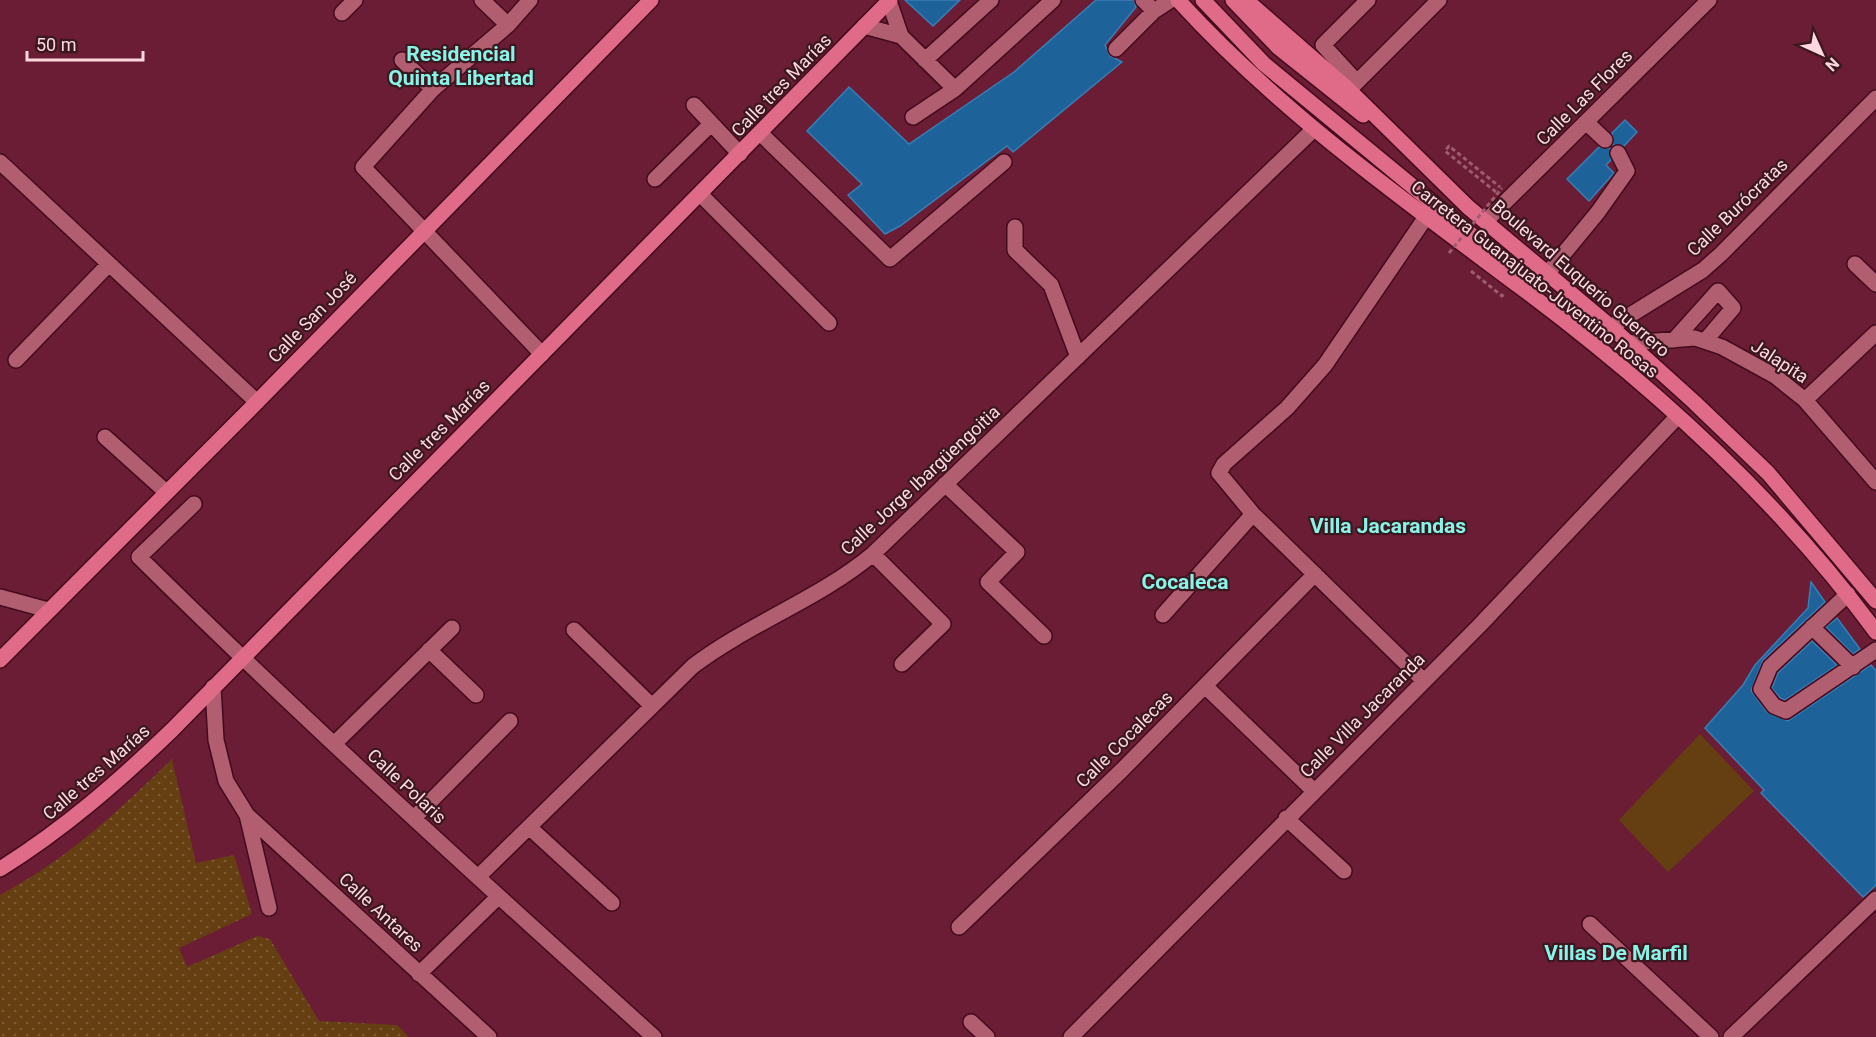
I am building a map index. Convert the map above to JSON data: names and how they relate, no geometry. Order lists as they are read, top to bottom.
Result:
{
  "streets": {
    "main road": [
      "Calle tres Marías",
      "Boulevard Euquerio Guerrero",
      "Carretera Guanajuato-Juventino Rosas",
      "Calle San José"
    ],
    "street": [
      "Calle Las Flores",
      "Calle Burócratas",
      "Jalapita",
      "Calle Jorge Ibargüengoitia",
      "Calle Villa Jacaranda",
      "Calle Cocalecas",
      "Calle Polaris",
      "Calle Antares"
    ]
  },
  "crossings": [
    ["Calle tres Marías", "Calle Polaris"],
    ["Calle tres Marías", "Calle Antares"],
    ["Calle Las Flores", "Boulevard Euquerio Guerrero"],
    ["Calle Burócratas", "Boulevard Euquerio Guerrero"],
    ["Boulevard Euquerio Guerrero", "Jalapita"],
    ["Carretera Guanajuato-Juventino Rosas", "Calle Jorge Ibargüengoitia"],
    ["Carretera Guanajuato-Juventino Rosas", "Calle Villa Jacaranda"],
    ["Calle Jorge Ibargüengoitia", "Calle Polaris"]
  ],
  "districts": [
    "Residencial Quinta Libertad",
    "Villa Jacarandas",
    "Cocaleca",
    "Villas De Marfil"
  ],
  "scale_bar": "50 m",
  "north": "bottom right"
}
